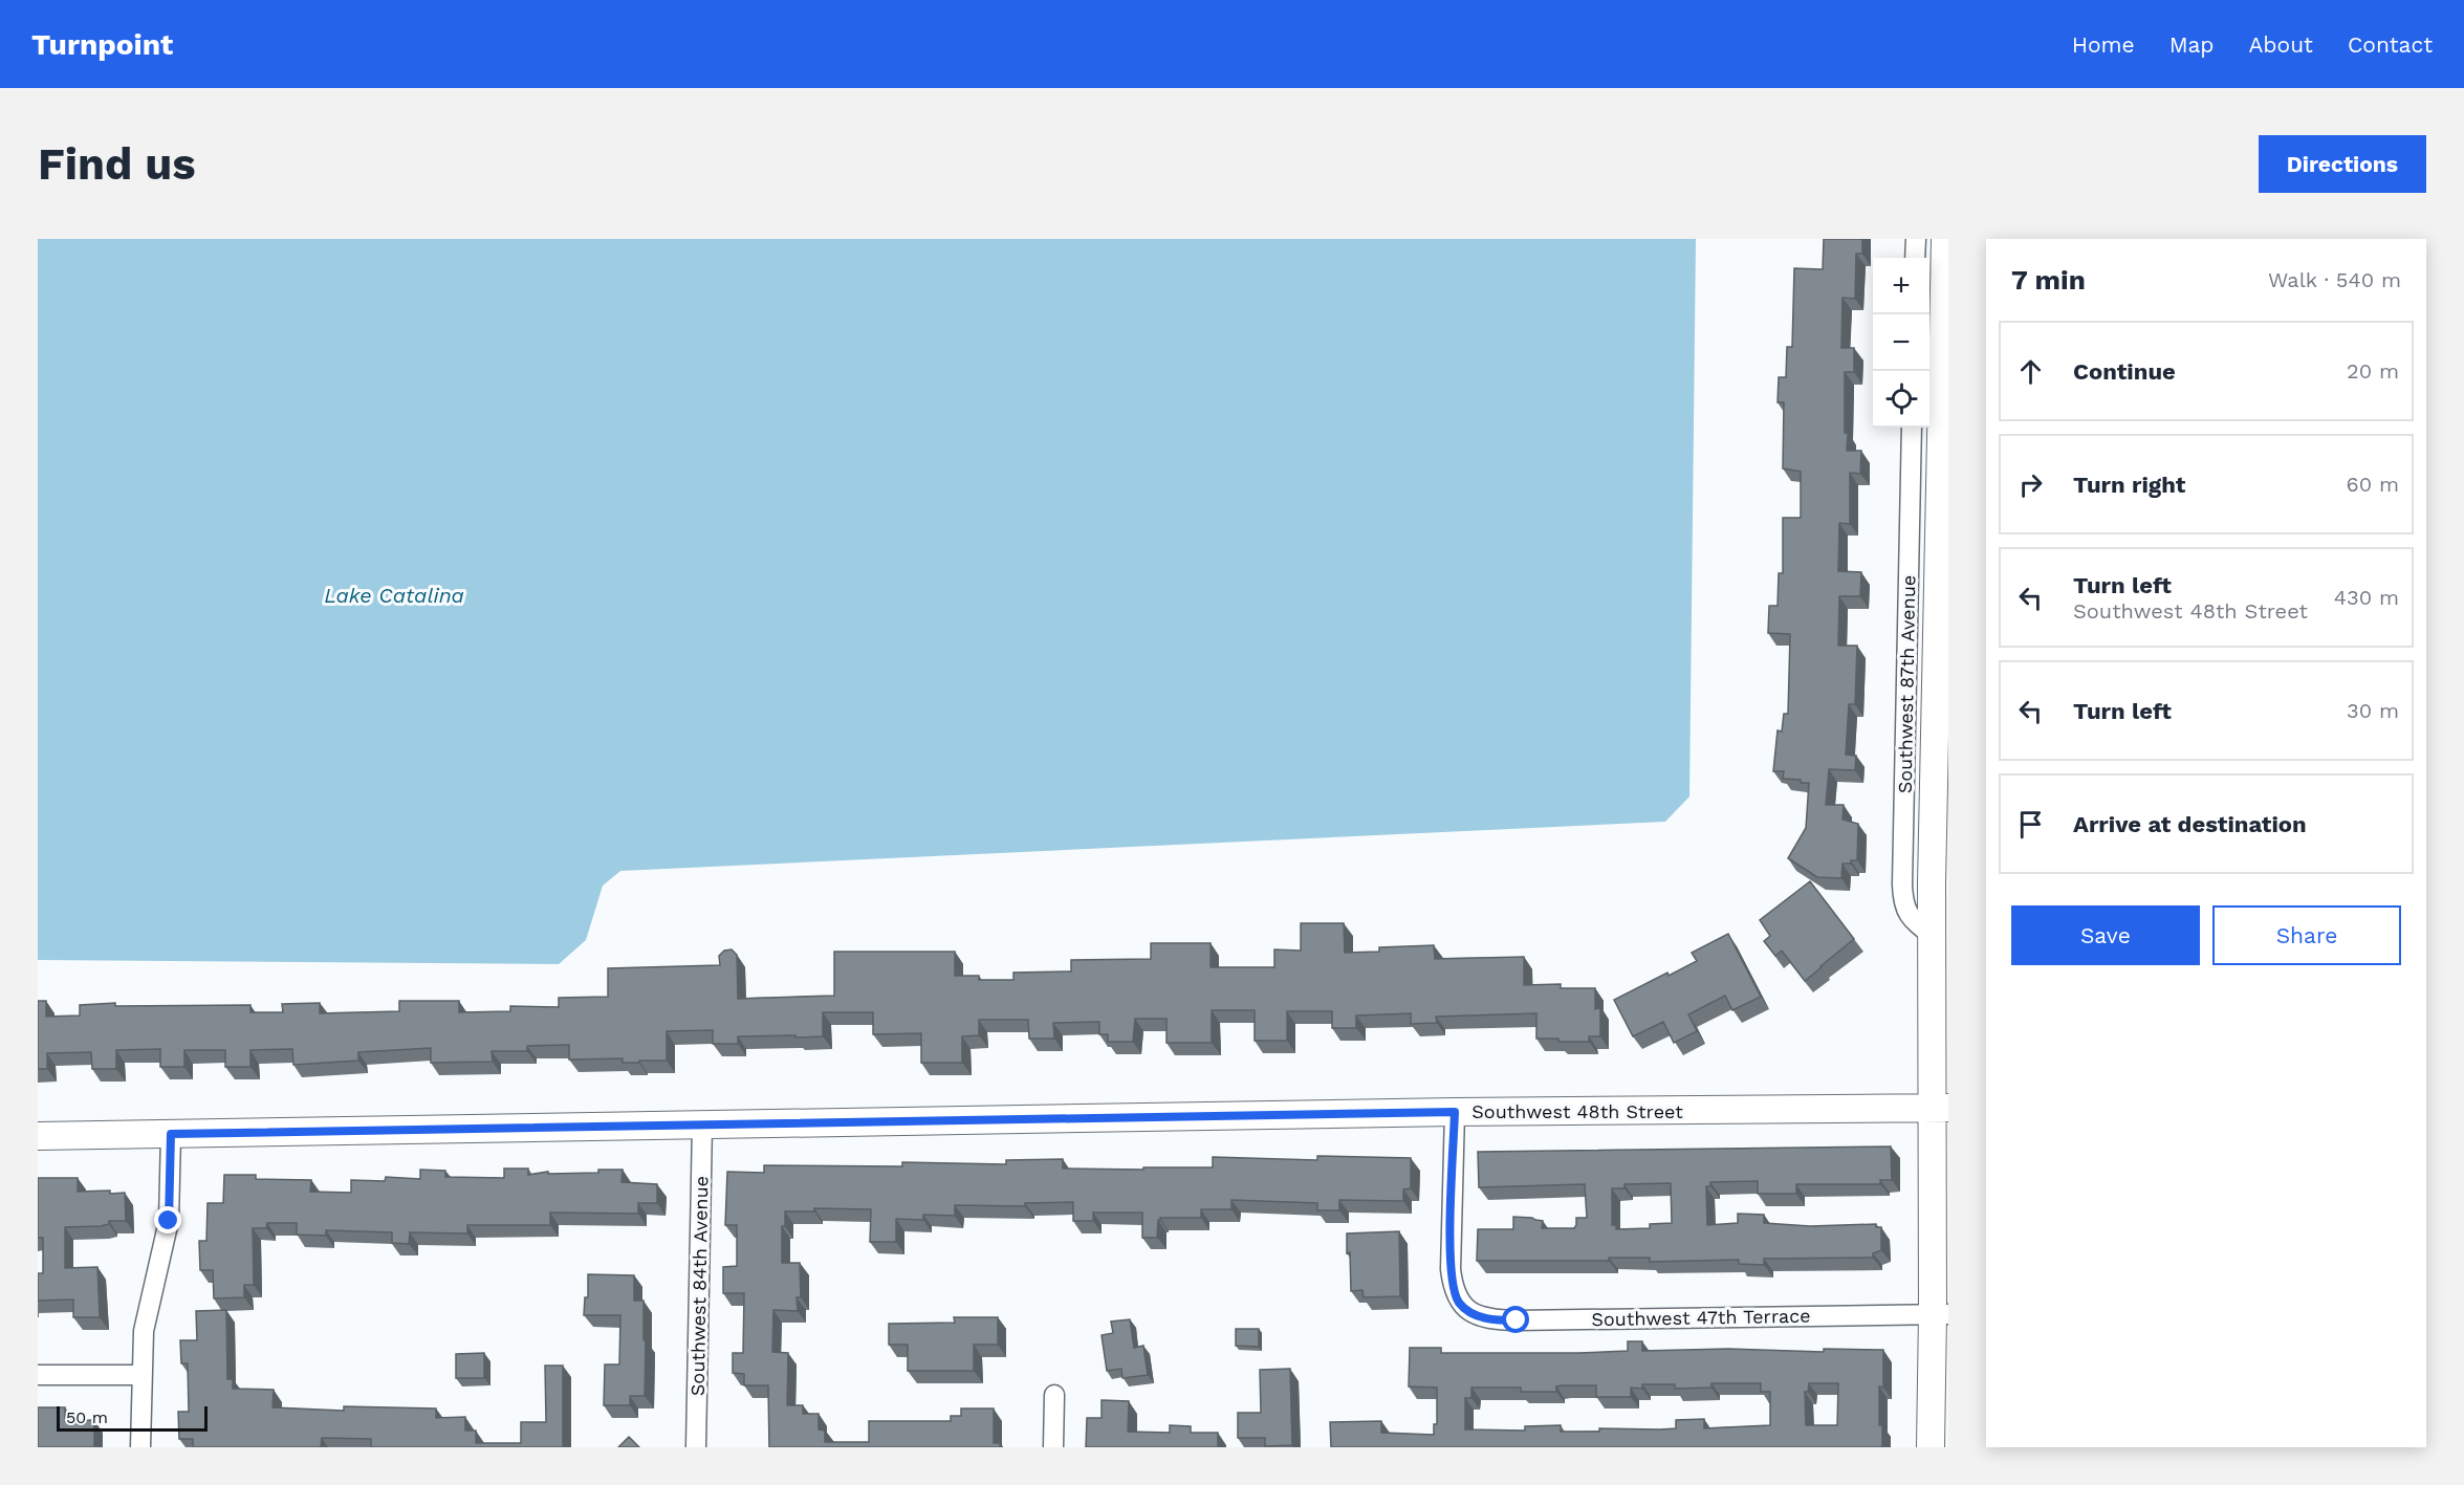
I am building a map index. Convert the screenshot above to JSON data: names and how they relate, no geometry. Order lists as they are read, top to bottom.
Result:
{
  "streets": {
    "street": [
      "Southwest 87th Avenue",
      "Southwest 48th Street",
      "Southwest 84th Avenue",
      "Southwest 47th Terrace"
    ]
  },
  "crossings": [
    ["Southwest 87th Avenue", "Southwest 48th Street"],
    ["Southwest 87th Avenue", "Southwest 47th Terrace"],
    ["Southwest 48th Street", "Southwest 84th Avenue"],
    ["Southwest 48th Street", "Southwest 47th Terrace"]
  ],
  "water": ["Lake Catalina"],
  "scale_bar": "50 m",
  "page": {
    "header": "Turnpoint",
    "nav": [
      "Home",
      "Map",
      "About",
      "Contact"
    ],
    "buttons": [
      "Directions",
      ["Save", "Share"]
    ],
    "title": "Find us",
    "heading": ["7 min", "Walk · 540 m"],
    "map_buttons": ["+", "−"],
    "list": [
      ["Continue", "20 m"],
      ["Turn right", "60 m"],
      ["Turn left", "Southwest 48th Street", "430 m"],
      ["Turn left", "30 m"],
      "Arrive at destination"
    ],
    "scale": "50 m"
  }
}
